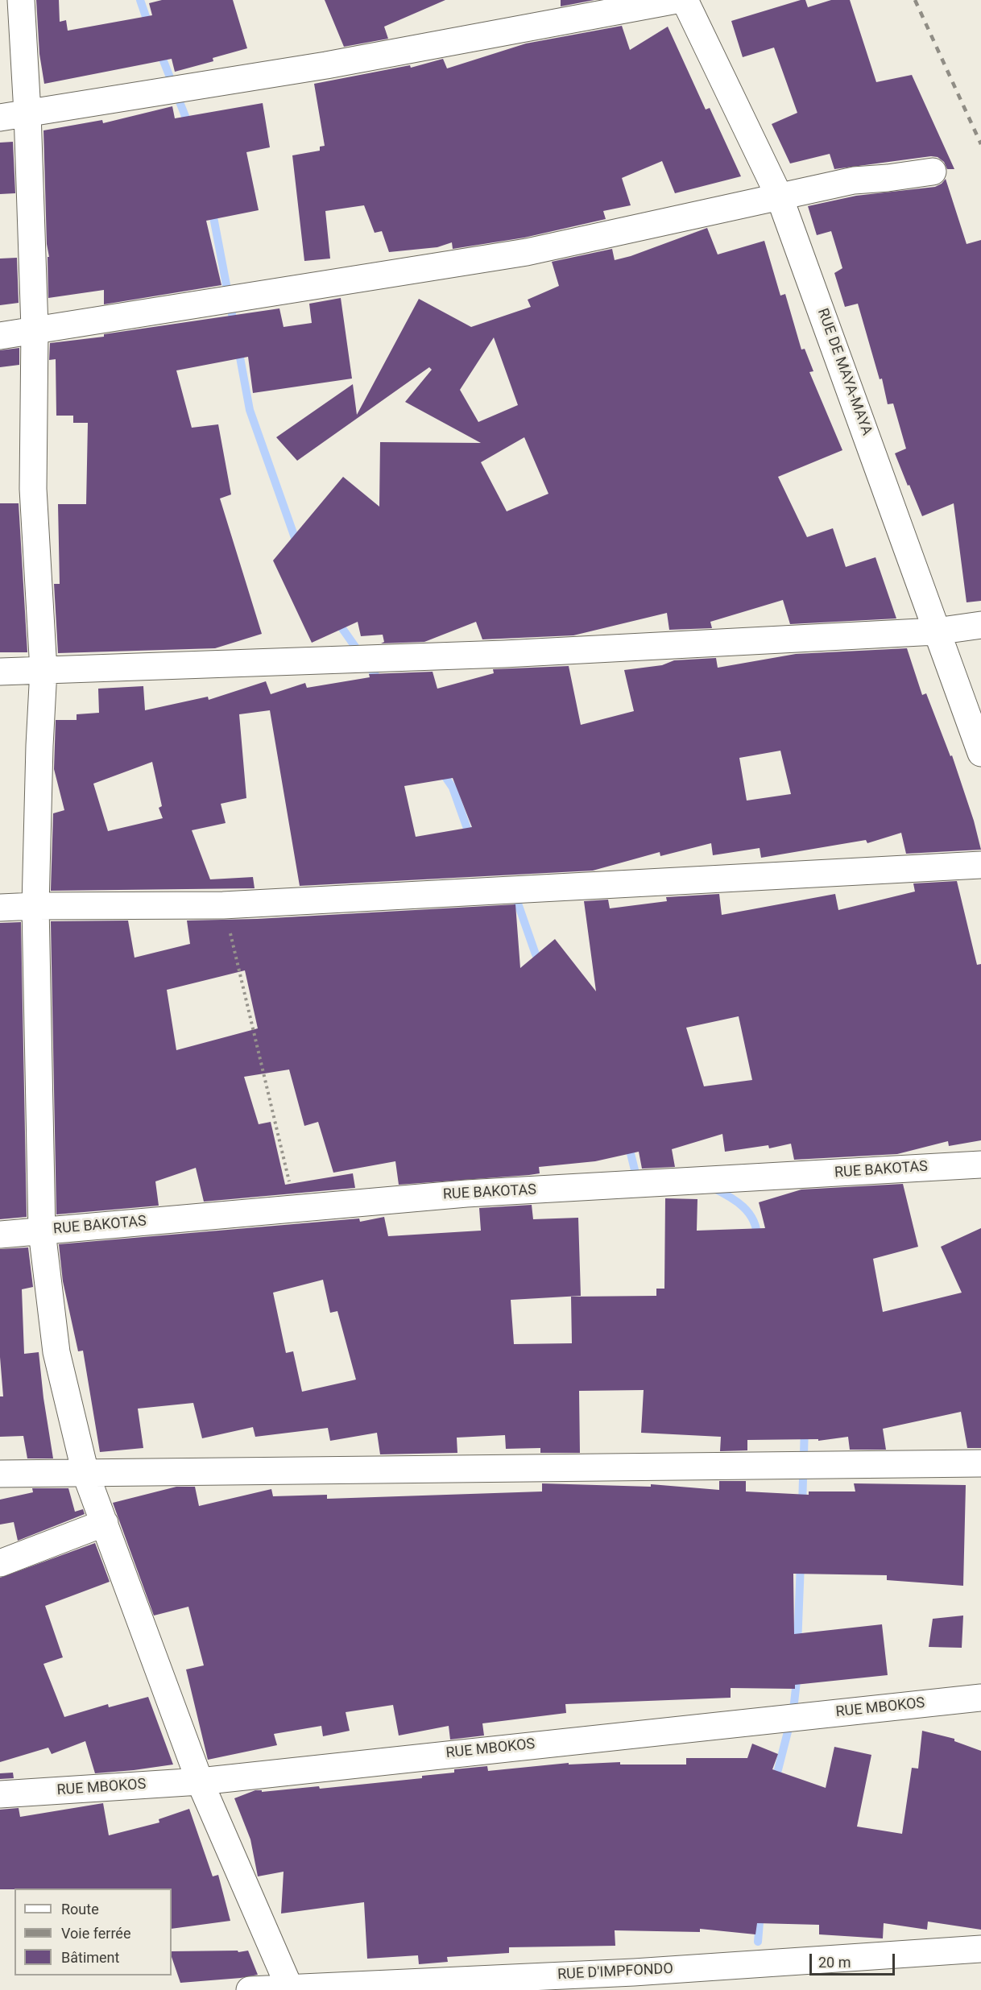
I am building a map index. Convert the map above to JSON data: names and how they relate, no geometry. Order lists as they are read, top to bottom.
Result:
{
  "streets": {
    "street": [
      "RUE DE MAYA-MAYA",
      "RUE BAKOTAS",
      "RUE MBOKOS",
      "RUE D'IMPFONDO"
    ]
  },
  "legend": ["Route", "Voie ferrée", "Bâtiment"],
  "scale_bar": "20 m"
}
